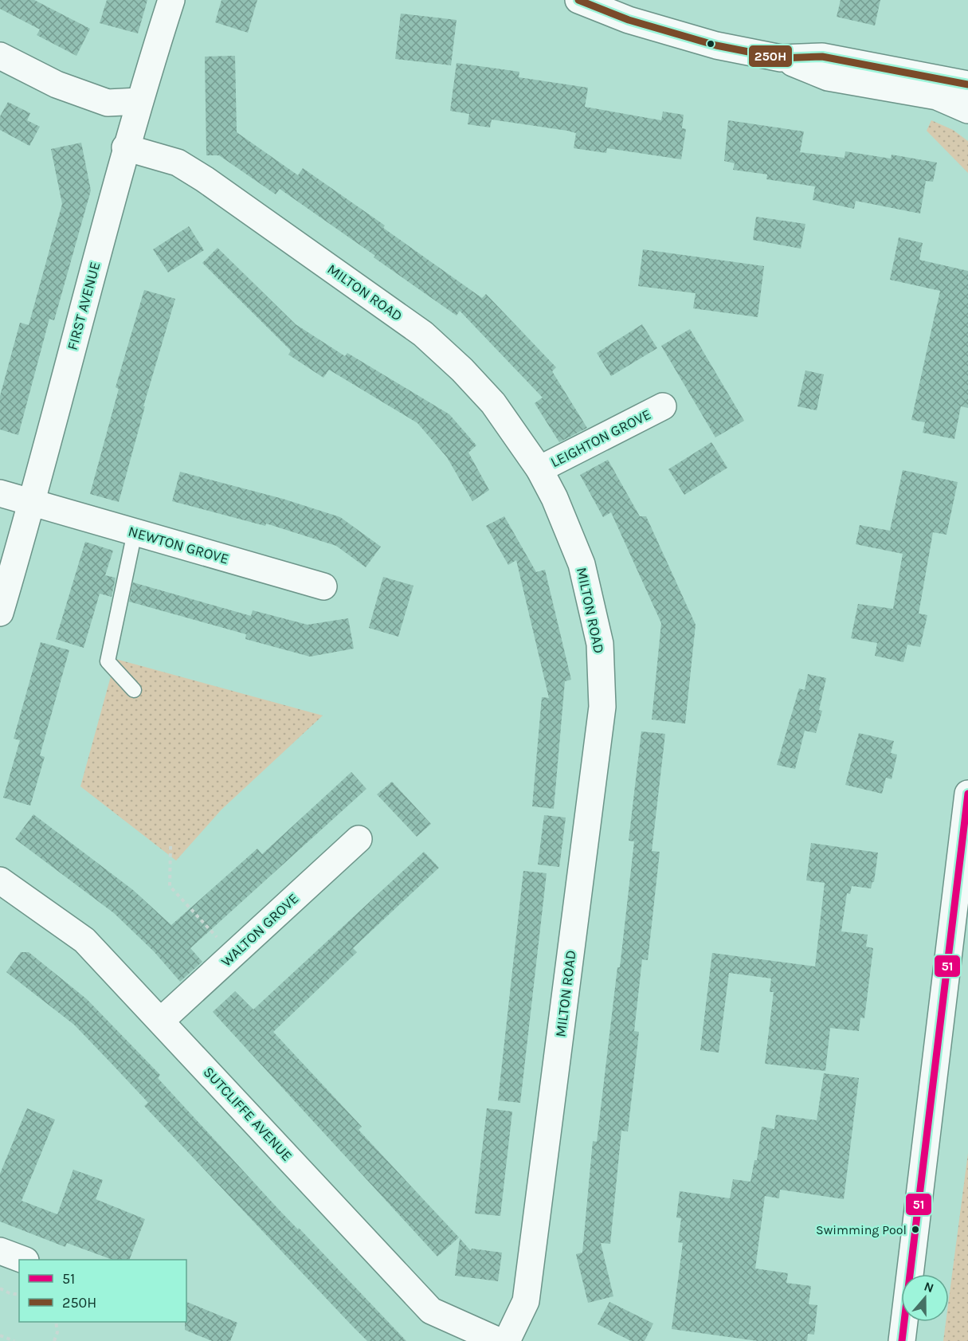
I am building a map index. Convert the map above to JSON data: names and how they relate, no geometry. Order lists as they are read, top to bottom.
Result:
{
  "streets": {
    "main road": [
      "MILTON ROAD",
      "FIRST AVENUE",
      "LEIGHTON GROVE",
      "NEWTON GROVE",
      "WALTON GROVE",
      "SUTCLIFFE AVENUE"
    ]
  },
  "crossings": [
    ["MILTON ROAD", "FIRST AVENUE"],
    ["MILTON ROAD", "LEIGHTON GROVE"],
    ["FIRST AVENUE", "NEWTON GROVE"],
    ["WALTON GROVE", "SUTCLIFFE AVENUE"]
  ],
  "places": ["Swimming Pool"],
  "lines": ["transit line 250H", "transit line 51"],
  "legend": ["51", "250H"],
  "north": "top"
}
